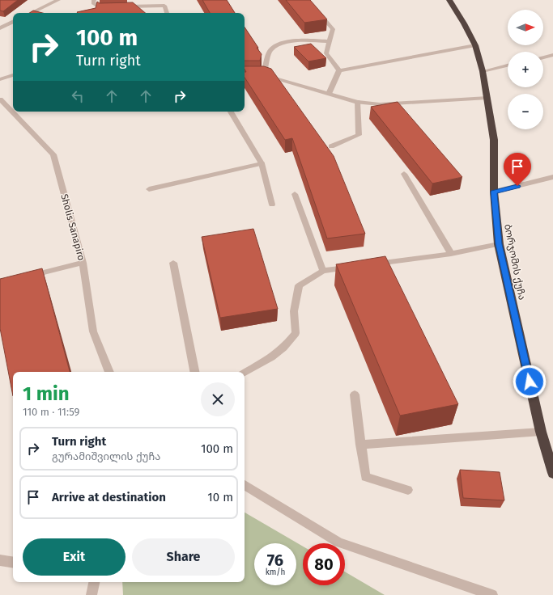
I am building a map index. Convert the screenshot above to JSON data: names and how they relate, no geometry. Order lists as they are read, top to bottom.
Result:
{
  "streets": {
    "highway": ["ბორჯომის ქუჩა"],
    "street": ["Sholis Sanapiro"]
  },
  "north": "right",
  "page": {
    "map_buttons": ["+", "−"],
    "turn": ["100 m", "Turn right"],
    "heading": ["1 min", "110 m · 11:59"],
    "list": [
      {
        "name": "Turn right",
        "note": "გურამიშვილის ქუჩა",
        "value": "100 m"
      },
      {
        "name": "Arrive at destination",
        "value": "10 m"
      }
    ],
    "buttons": ["Exit", "Share"],
    "speed": "76 km/h",
    "limit": "80"
  }
}
